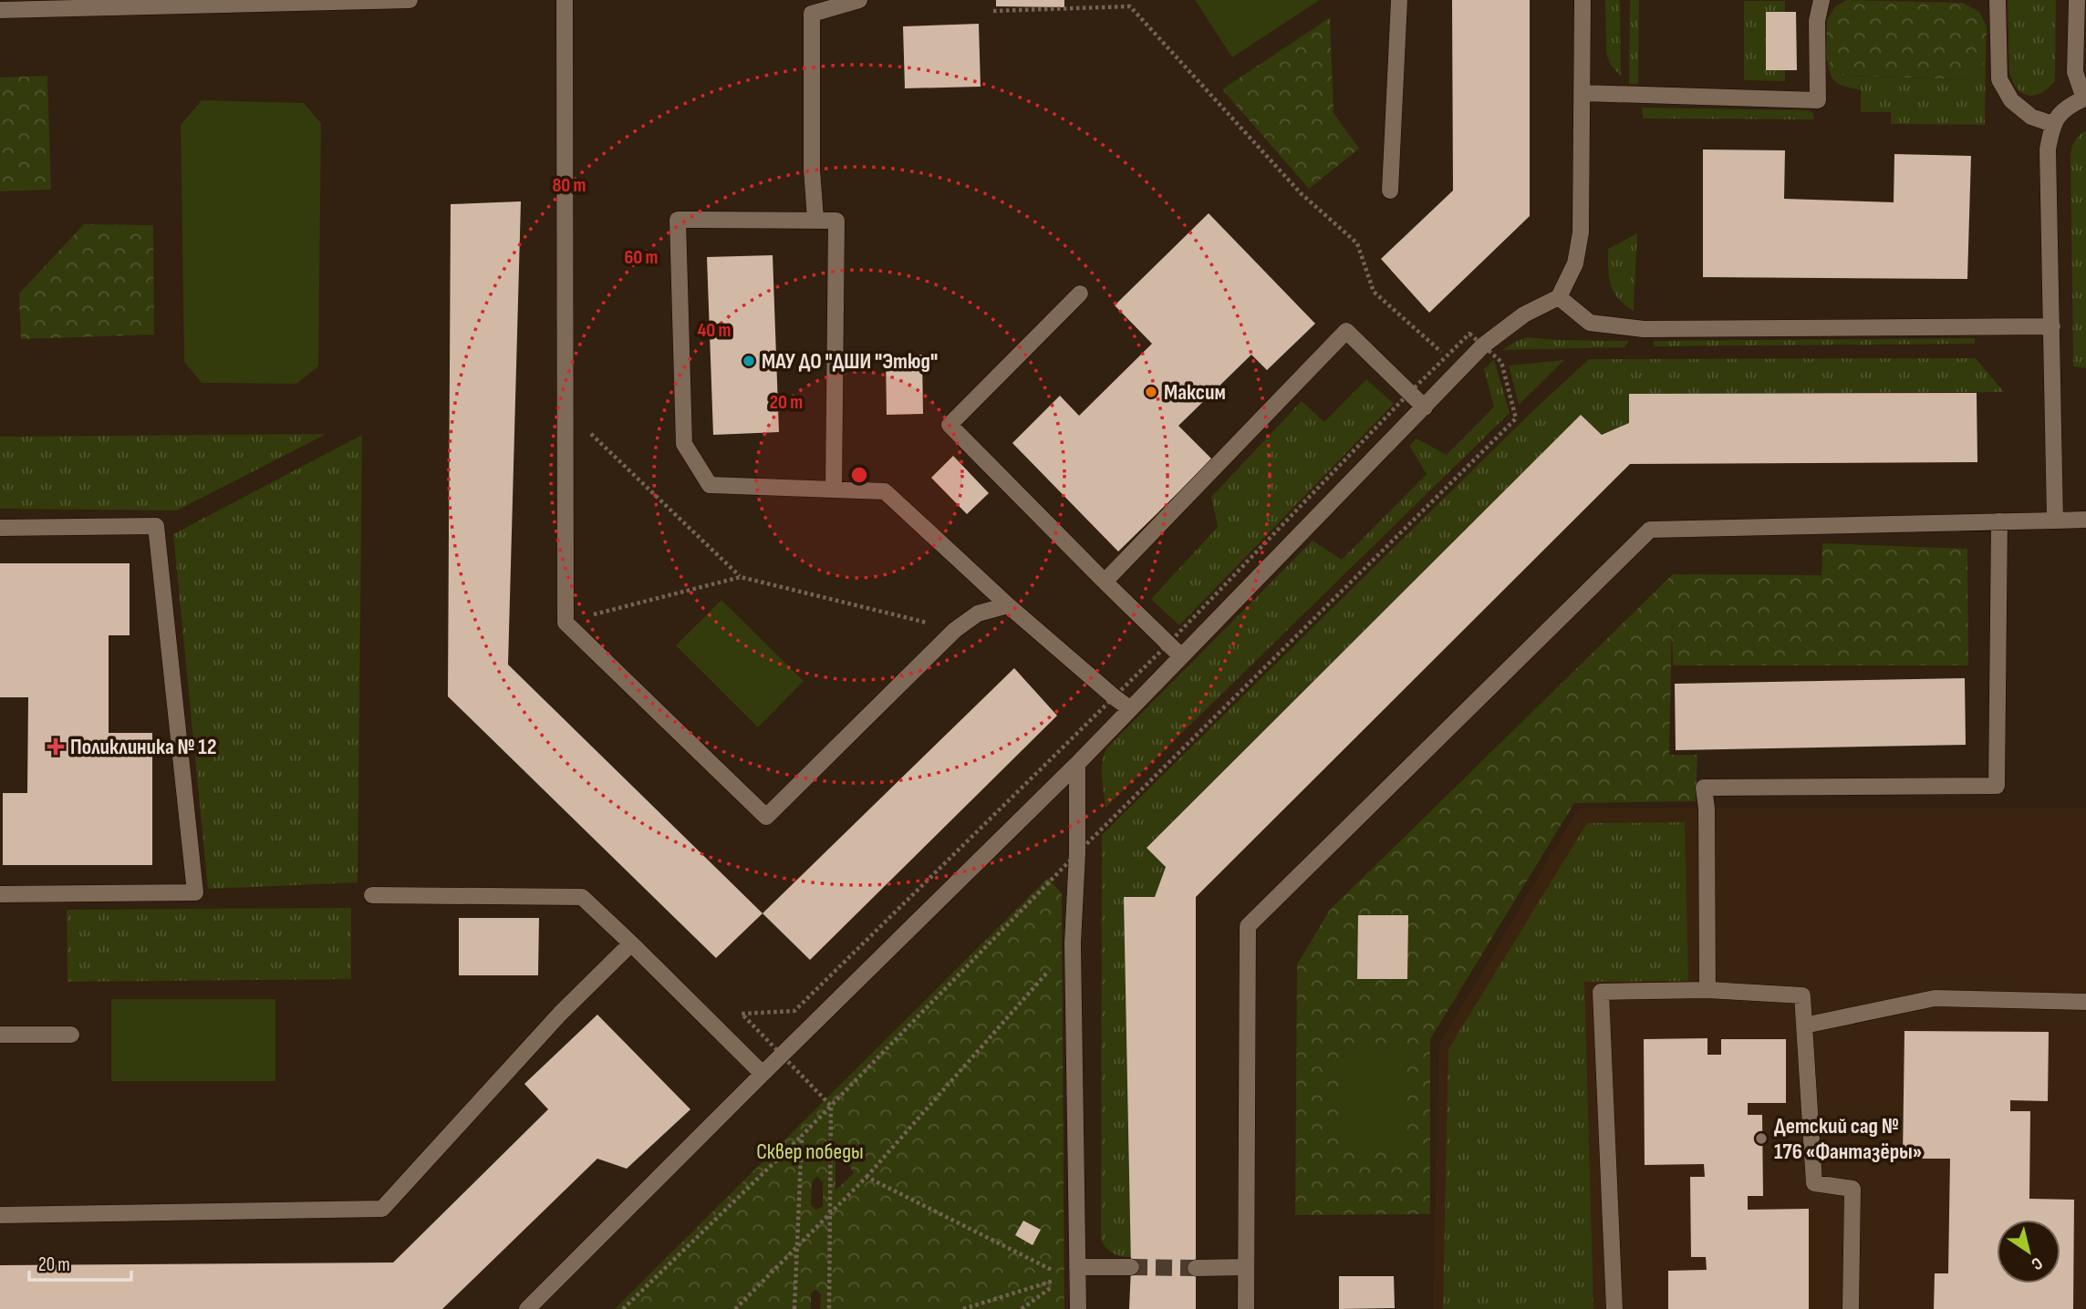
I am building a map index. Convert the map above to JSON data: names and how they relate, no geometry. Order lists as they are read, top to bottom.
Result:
{
  "parks": ["Сквер победы"],
  "places": {
    "other": ["МАУ ДО \"ДШИ \"Этюд\"", "Максим", "Детский сад № 176 «Фантазёры»"],
    "health": ["Поликлиника № 12"]
  },
  "scale_bar": "20 m",
  "north": "bottom right",
  "rings": [
    "80 m",
    "60 m",
    "40 m",
    "20 m"
  ]
}
